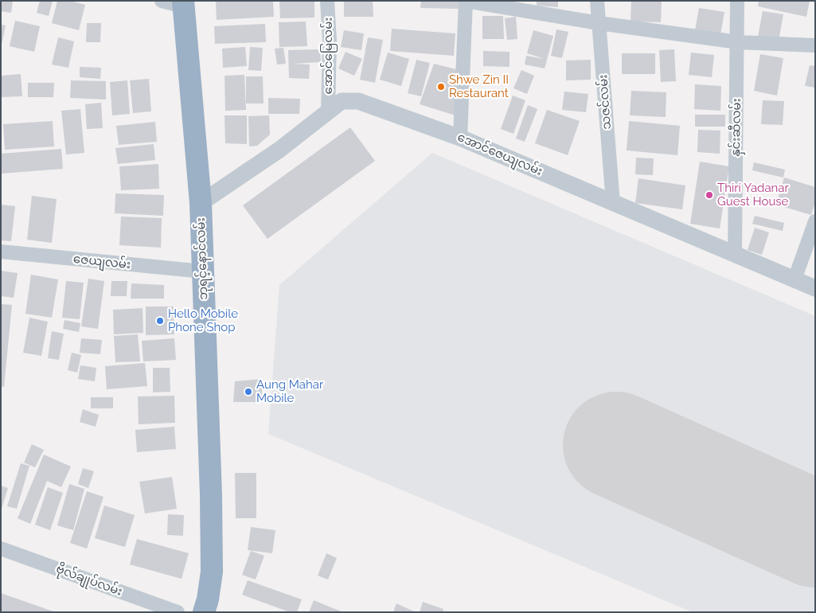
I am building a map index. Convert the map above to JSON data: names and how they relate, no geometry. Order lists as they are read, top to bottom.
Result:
{
  "streets": {
    "highway": ["ဘုရင့်နောင်လမ်း"],
    "street": [
      "အောင်မြေလမ်း",
      "သဇင်လမ်း",
      "နှင်းဆီလမ်း",
      "အောင်ဇေယျလမ်း",
      "ဇေယျလမ်း",
      "ဗိုလ်ချုပ်လမ်း"
    ]
  },
  "crossings": [
    ["အောင်မြေလမ်း", "အောင်ဇေယျလမ်း"],
    ["သဇင်လမ်း", "အောင်ဇေယျလမ်း"],
    ["နှင်းဆီလမ်း", "အောင်ဇေယျလမ်း"],
    ["အောင်ဇေယျလမ်း", "ဘုရင့်နောင်လမ်း"],
    ["ဘုရင့်နောင်လမ်း", "ဇေယျလမ်း"]
  ],
  "places": [
    "Shwe Zin II Restaurant",
    "Thiri Yadanar Guest House",
    "Hello Mobile Phone Shop",
    "Aung Mahar Mobile"
  ]
}
